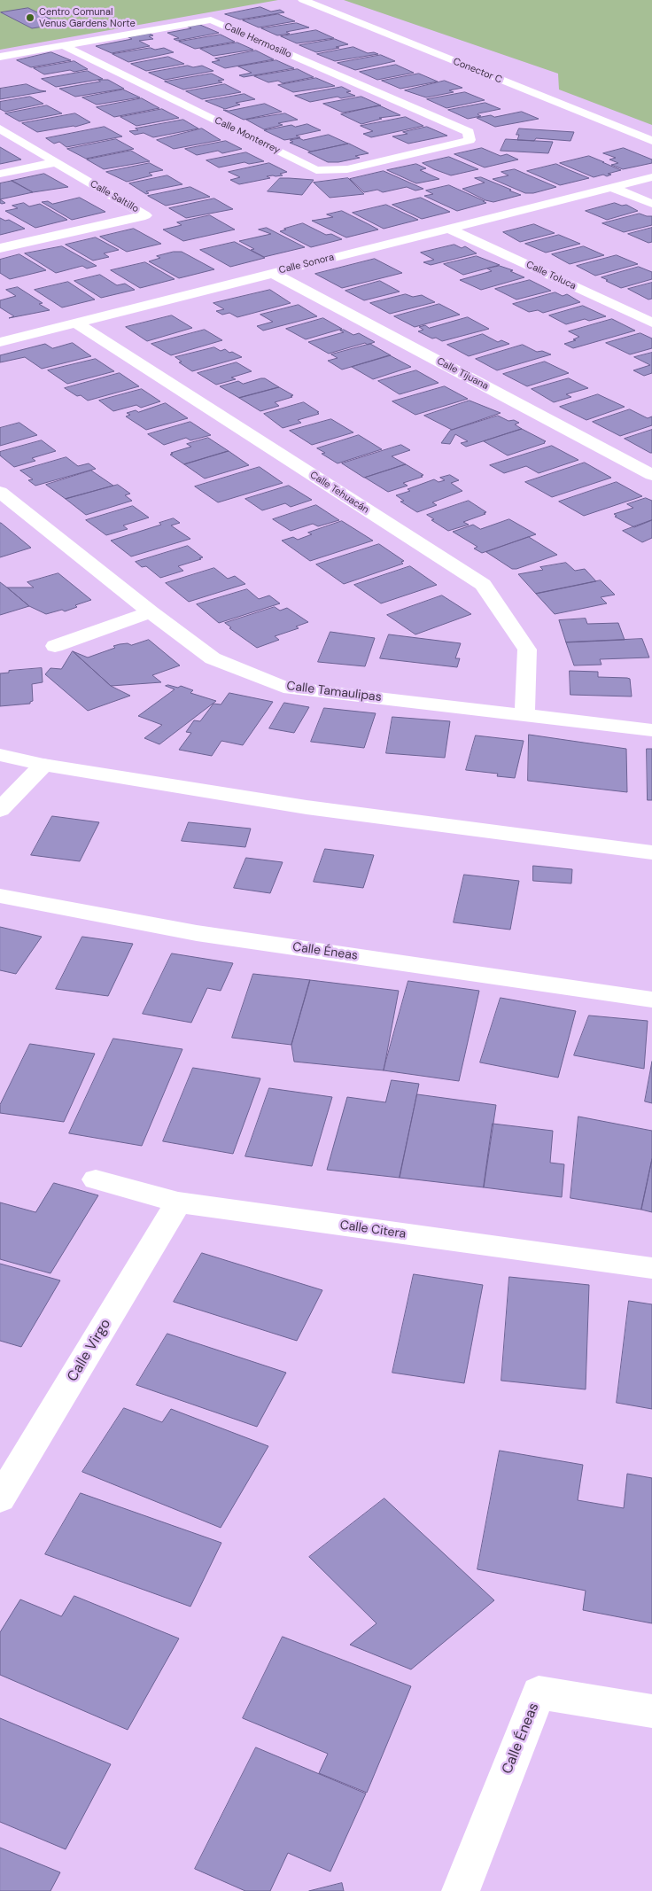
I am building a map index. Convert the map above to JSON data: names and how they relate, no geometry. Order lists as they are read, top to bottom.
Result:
{
  "streets": {
    "street": [
      "Calle Hermosillo",
      "Conector C",
      "Calle Monterrey",
      "Calle Saltillo",
      "Calle Sonora",
      "Calle Toluca",
      "Calle Tijuana",
      "Calle Tehuacán",
      "Calle Tamaulipas",
      "Calle Éneas",
      "Calle Citera",
      "Calle Virgo"
    ]
  },
  "crossings": [
    ["Calle Hermosillo", "Calle Monterrey"],
    ["Calle Sonora", "Calle Toluca"],
    ["Calle Sonora", "Calle Tijuana"],
    ["Calle Sonora", "Calle Tehuacán"],
    ["Calle Tehuacán", "Calle Tamaulipas"],
    ["Calle Citera", "Calle Virgo"]
  ],
  "places": ["Centro Comunal Venus Gardens Norte"]
}
